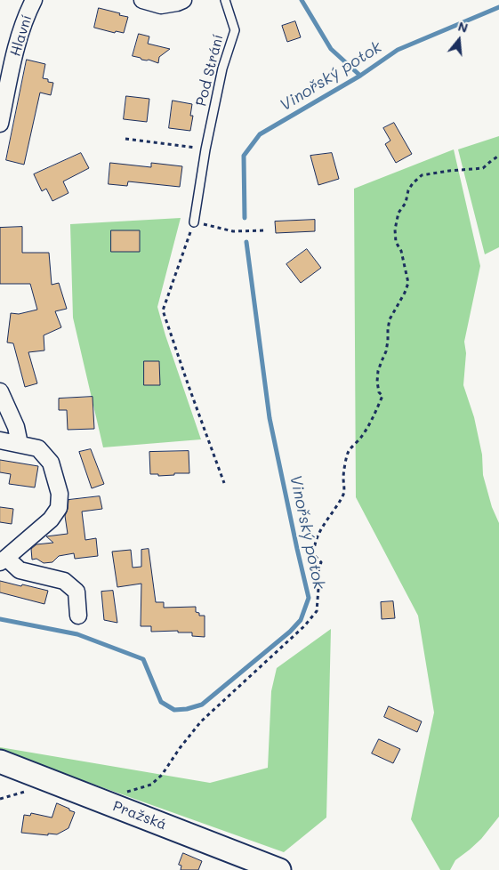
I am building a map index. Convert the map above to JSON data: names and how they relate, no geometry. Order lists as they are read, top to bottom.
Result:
{
  "streets": {
    "main road": ["Pražská"],
    "street": ["Hlavní"],
    "lane": ["Pod Strání"]
  },
  "water": ["Vinořský potok"],
  "north": "top"
}
